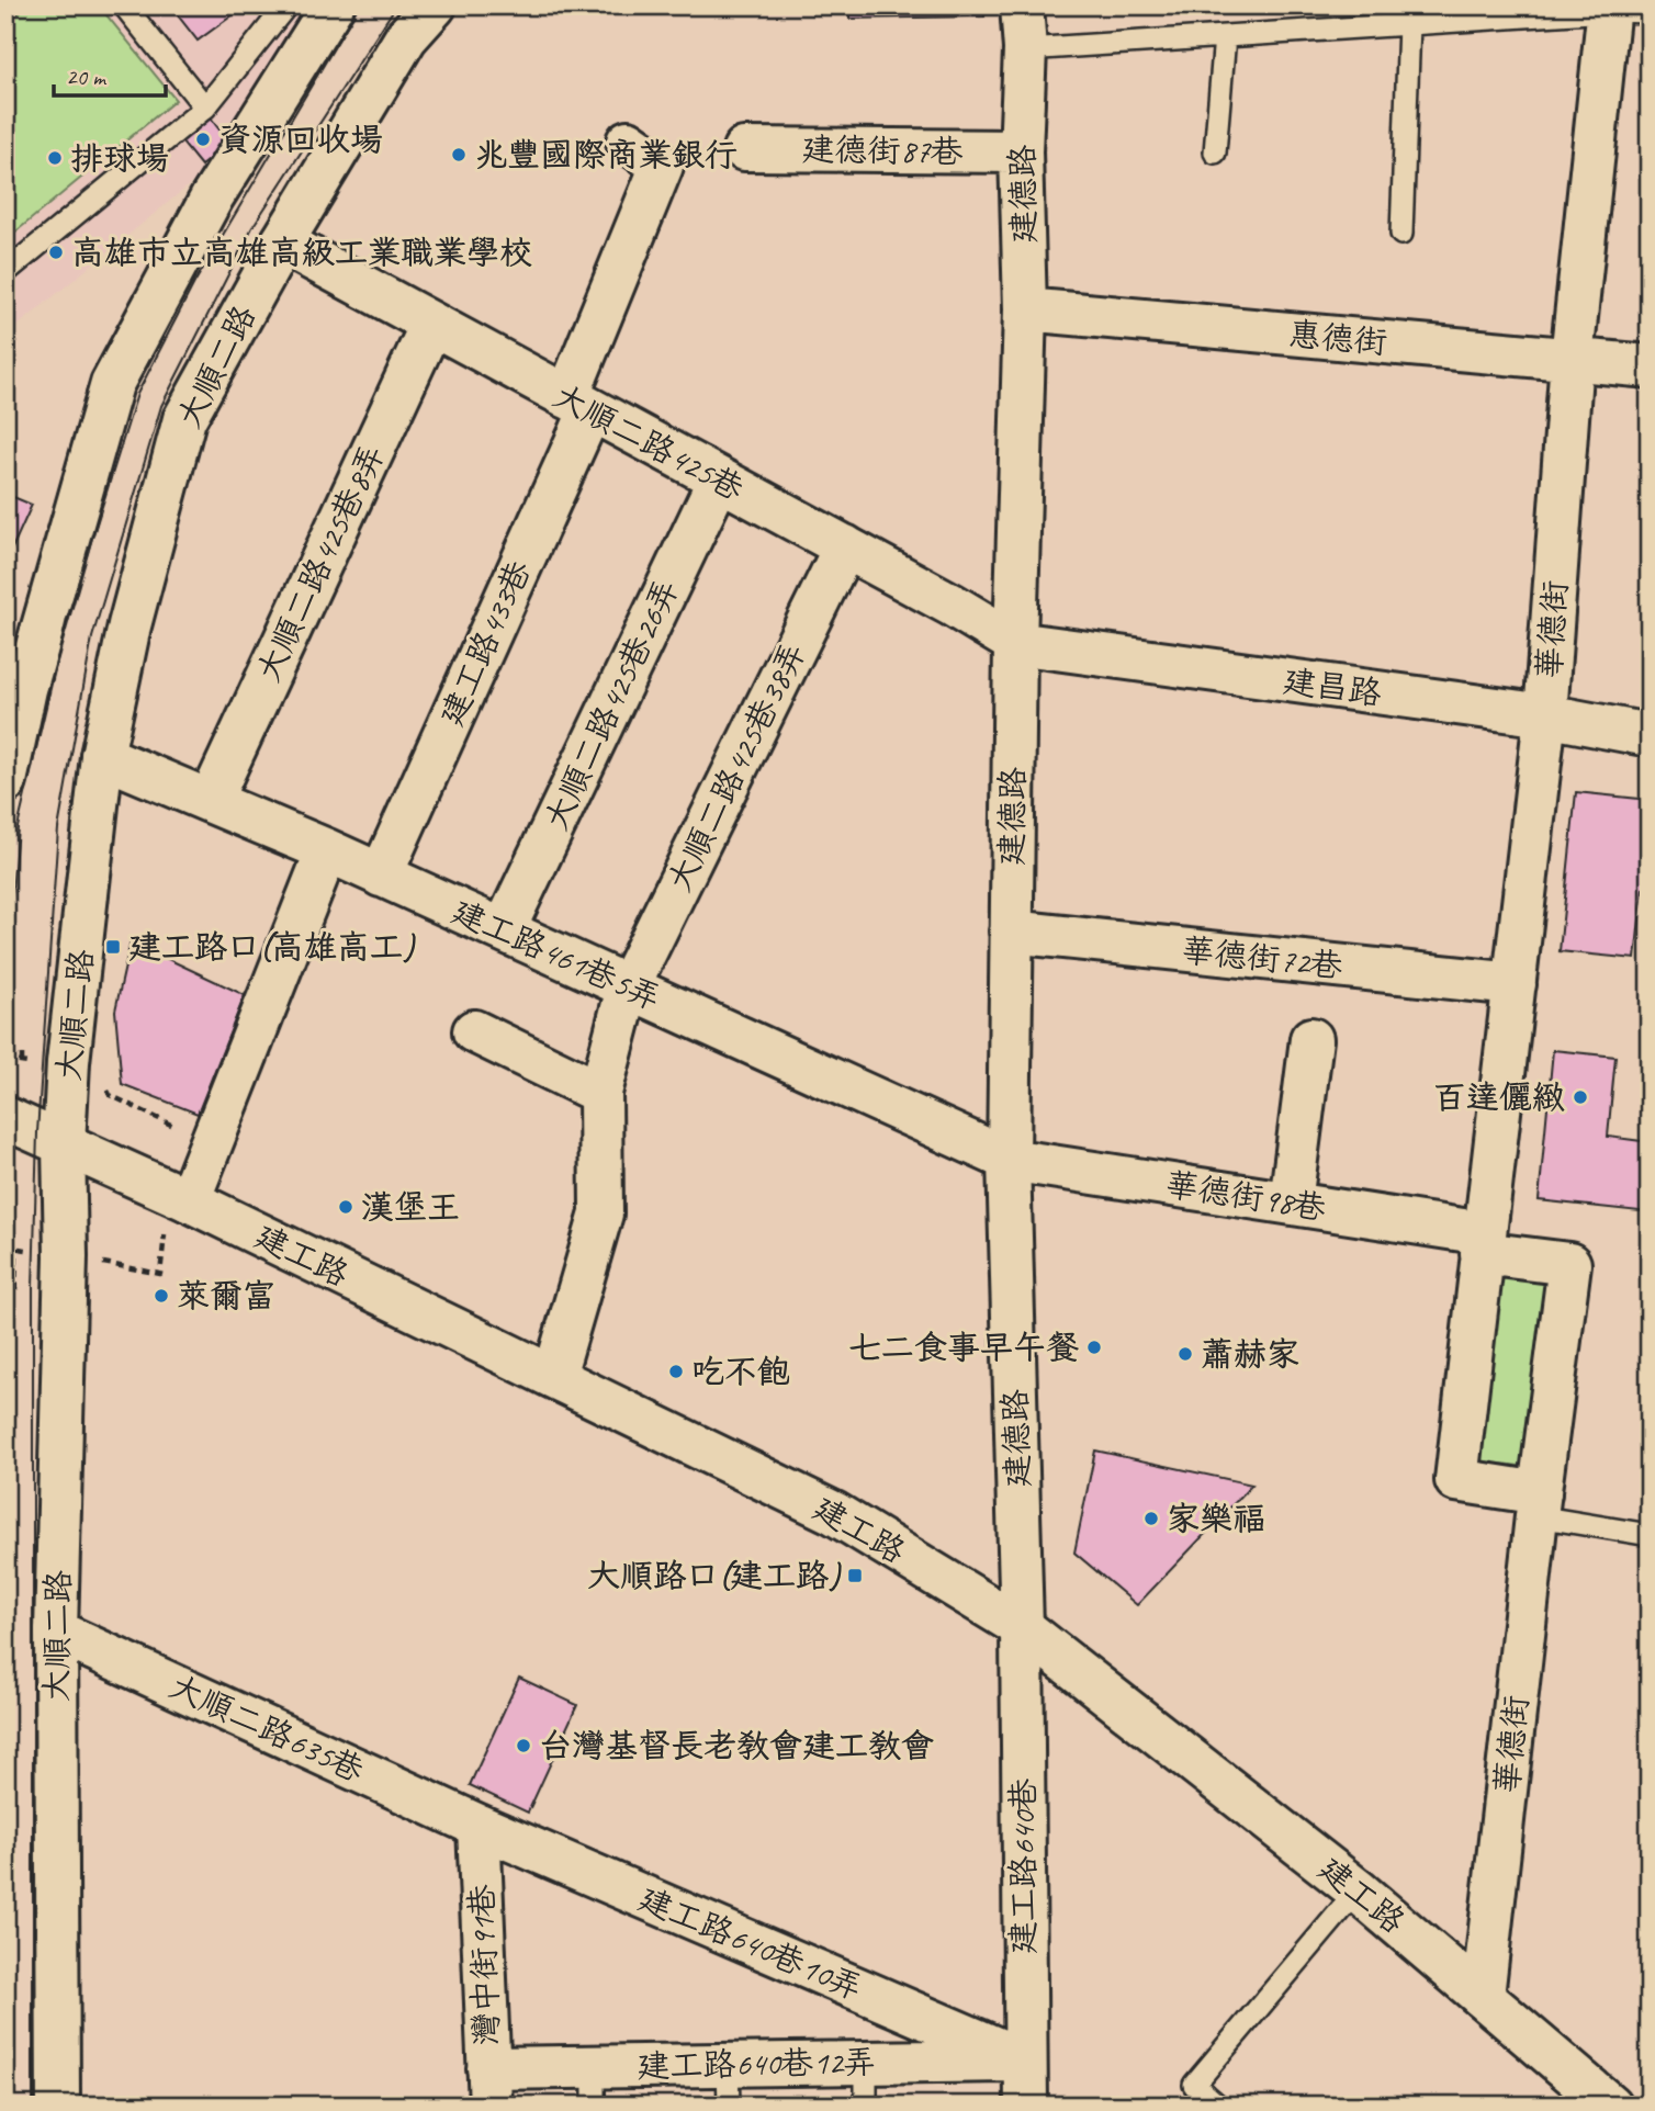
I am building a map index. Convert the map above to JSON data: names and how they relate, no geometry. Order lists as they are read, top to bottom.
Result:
{
  "streets": {
    "street": [
      "建德街87巷",
      "建德路",
      "惠德街",
      "大順二路",
      "大順二路425巷",
      "大順二路425巷8弄",
      "華德街",
      "建工路433巷",
      "建昌路",
      "大順二路425巷26弄",
      "大順二路425巷38弄",
      "建工路461巷5弄",
      "華德街72巷",
      "華德街98巷",
      "建工路",
      "大順二路635巷",
      "建工路640巷",
      "建工路640巷10弄",
      "灣中街91巷",
      "建工路640巷12弄"
    ]
  },
  "crossings": [
    ["建德街87巷", "建德路"],
    ["建德路", "惠德街"],
    ["建德路", "大順二路425巷"],
    ["建德路", "建昌路"],
    ["建德路", "建工路461巷5弄"],
    ["建德路", "華德街72巷"],
    ["建德路", "華德街98巷"],
    ["建德路", "建工路"],
    ["建德路", "建工路640巷"],
    ["惠德街", "華德街"],
    ["大順二路", "大順二路425巷"],
    ["大順二路", "建工路461巷5弄"],
    ["大順二路", "建工路"],
    ["大順二路", "大順二路635巷"],
    ["大順二路425巷", "大順二路425巷8弄"],
    ["大順二路425巷", "建工路433巷"],
    ["大順二路425巷", "建昌路"],
    ["大順二路425巷", "大順二路425巷26弄"],
    ["大順二路425巷", "大順二路425巷38弄"],
    ["大順二路425巷8弄", "建工路461巷5弄"],
    ["華德街", "建昌路"],
    ["華德街", "華德街72巷"],
    ["華德街", "華德街98巷"],
    ["華德街", "建工路"],
    ["建工路433巷", "建工路461巷5弄"],
    ["大順二路425巷26弄", "建工路461巷5弄"],
    ["大順二路425巷38弄", "建工路461巷5弄"],
    ["大順二路425巷38弄", "建工路"],
    ["建工路461巷5弄", "華德街98巷"],
    ["建工路", "建工路640巷"],
    ["大順二路635巷", "建工路640巷10弄"],
    ["大順二路635巷", "灣中街91巷"],
    ["建工路640巷", "建工路640巷10弄"],
    ["建工路640巷", "建工路640巷12弄"],
    ["建工路640巷10弄", "灣中街91巷"],
    ["建工路640巷10弄", "建工路640巷12弄"],
    ["灣中街91巷", "建工路640巷12弄"]
  ],
  "places": {
    "other": [
      "資源回收場",
      "兆豐國際商業銀行",
      "排球場",
      "高雄市立高雄高級工業職業學校",
      "百達儷緻",
      "漢堡王",
      "萊爾富",
      "七二食事早午餐",
      "蕭赫家",
      "吃不飽",
      "家樂福",
      "台灣基督長老教會建工教會"
    ],
    "transit": ["建工路口(高雄高工)", "大順路口(建工路)"]
  },
  "scale_bar": "20 m"
}
